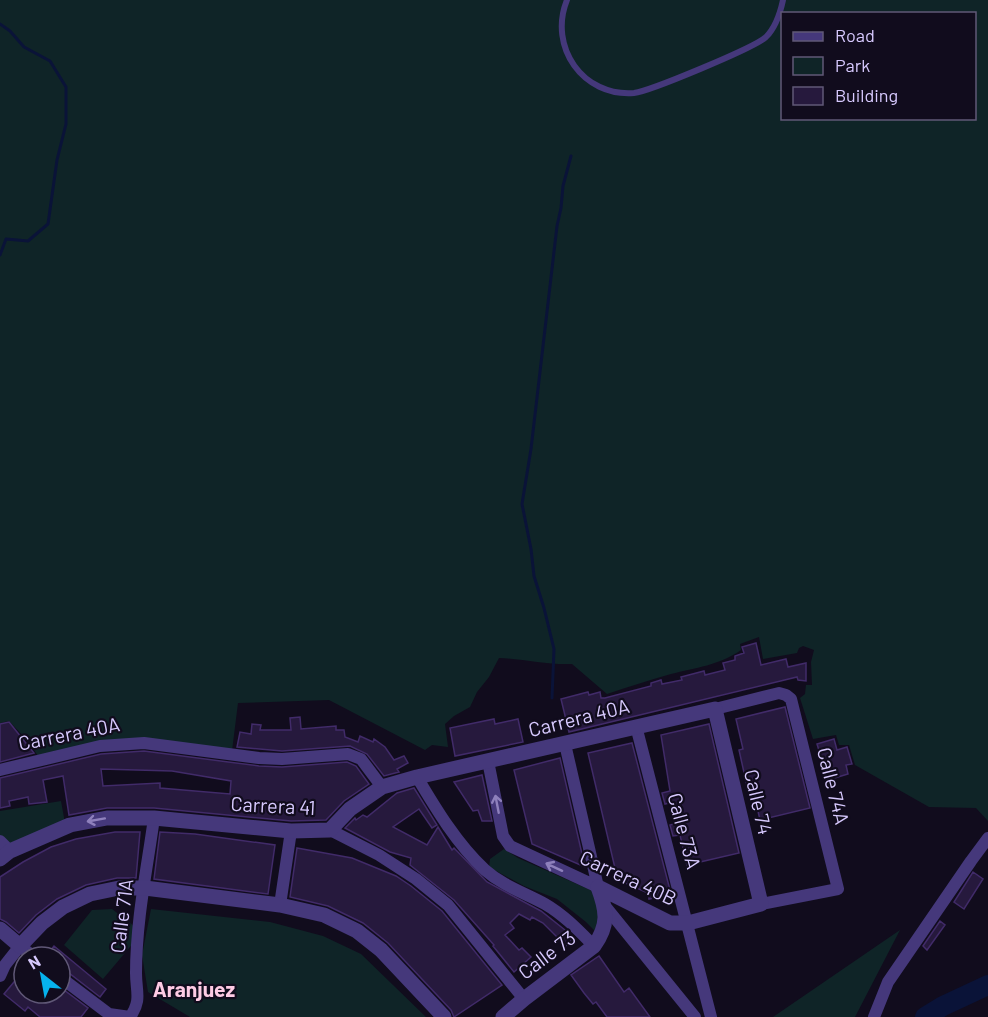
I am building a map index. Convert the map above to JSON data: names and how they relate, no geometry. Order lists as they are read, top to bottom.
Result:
{
  "streets": {
    "street": [
      "Carrera 40A",
      "Calle 74A",
      "Calle 74",
      "Carrera 41",
      "Calle 73A",
      "Carrera 40B",
      "Calle 71A",
      "Calle 73"
    ]
  },
  "crossings": [
    ["Carrera 40A", "Calle 74A"],
    ["Carrera 40A", "Calle 74"],
    ["Carrera 40A", "Carrera 41"],
    ["Carrera 40A", "Calle 73A"],
    ["Carrera 40A", "Carrera 40B"],
    ["Carrera 40A", "Calle 73"],
    ["Calle 74A", "Carrera 40B"],
    ["Calle 74", "Carrera 40B"],
    ["Carrera 41", "Calle 71A"],
    ["Carrera 41", "Calle 73"],
    ["Calle 73A", "Carrera 40B"],
    ["Carrera 40B", "Calle 73"]
  ],
  "districts": ["Aranjuez"],
  "legend": ["Road", "Park", "Building"],
  "north": "top left"
}
